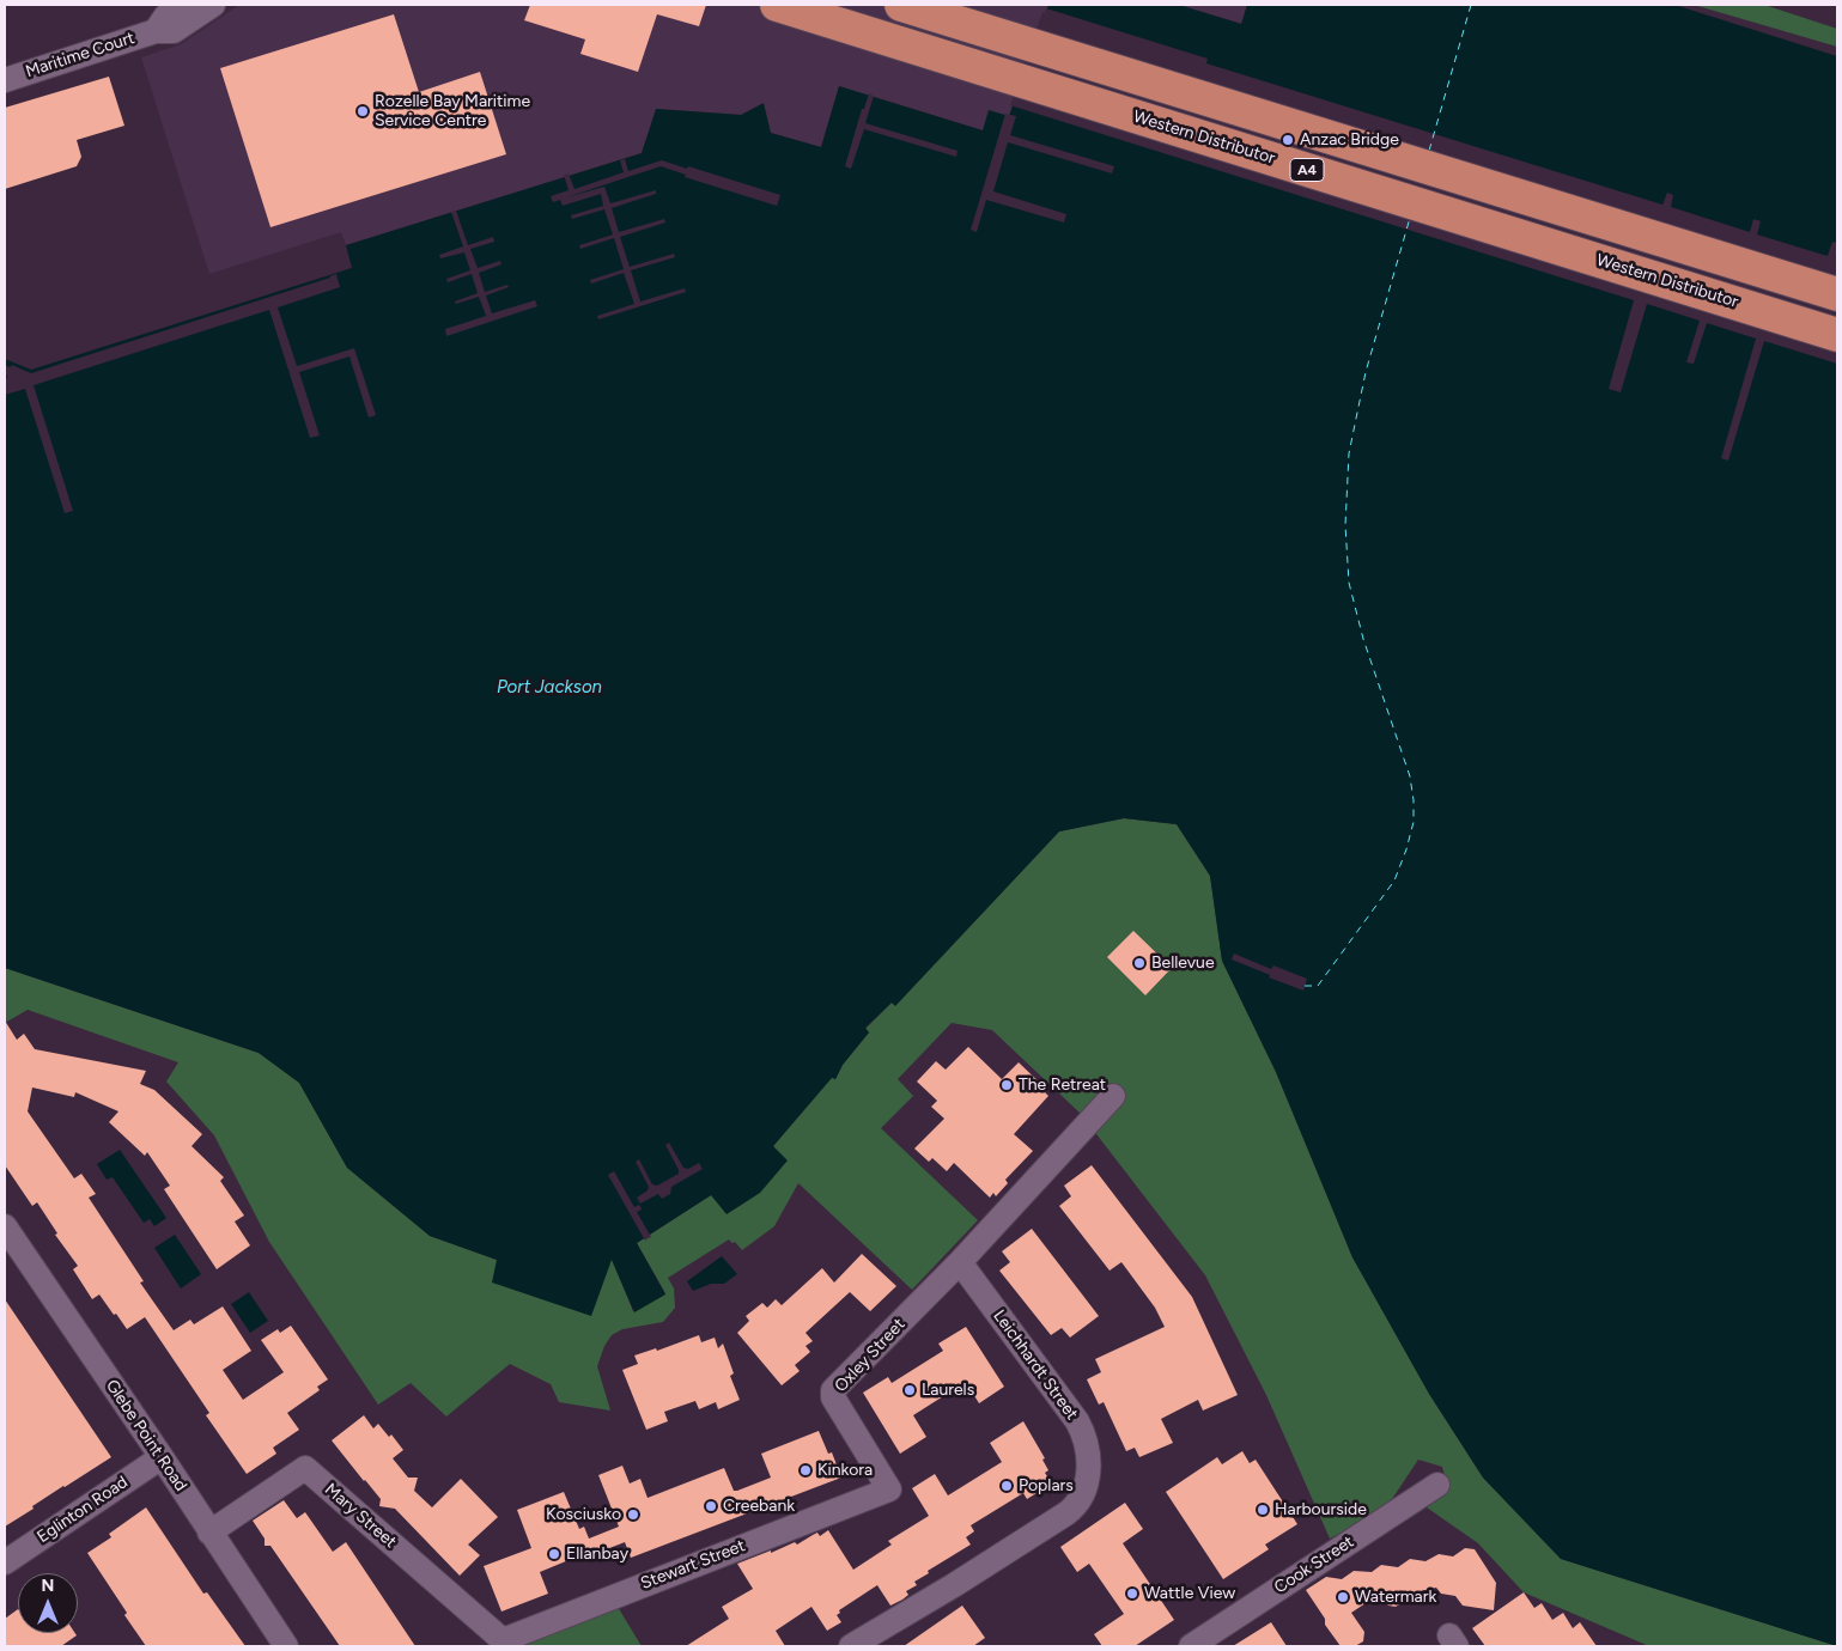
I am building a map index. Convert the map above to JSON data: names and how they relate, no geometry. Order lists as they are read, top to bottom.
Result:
{
  "streets": {
    "highway": ["Western Distributor", "A4"],
    "street": [
      "Maritime Court",
      "Oxley Street",
      "Leichhardt Street",
      "Glebe Point Road",
      "Eglinton Road",
      "Mary Street",
      "Stewart Street",
      "Cook Street"
    ]
  },
  "crossings": [
    ["Oxley Street", "Leichhardt Street"],
    ["Oxley Street", "Stewart Street"],
    ["Glebe Point Road", "Eglinton Road"],
    ["Glebe Point Road", "Mary Street"],
    ["Mary Street", "Stewart Street"]
  ],
  "water": ["Port Jackson"],
  "places": [
    "Rozelle Bay Maritime Service Centre",
    "Anzac Bridge",
    "Bellevue",
    "The Retreat",
    "Laurels",
    "Kinkora",
    "Poplars",
    "Creebank",
    "Harbourside",
    "Kosciusko",
    "Ellanbay",
    "Wattle View",
    "Watermark"
  ],
  "north": "top"
}
